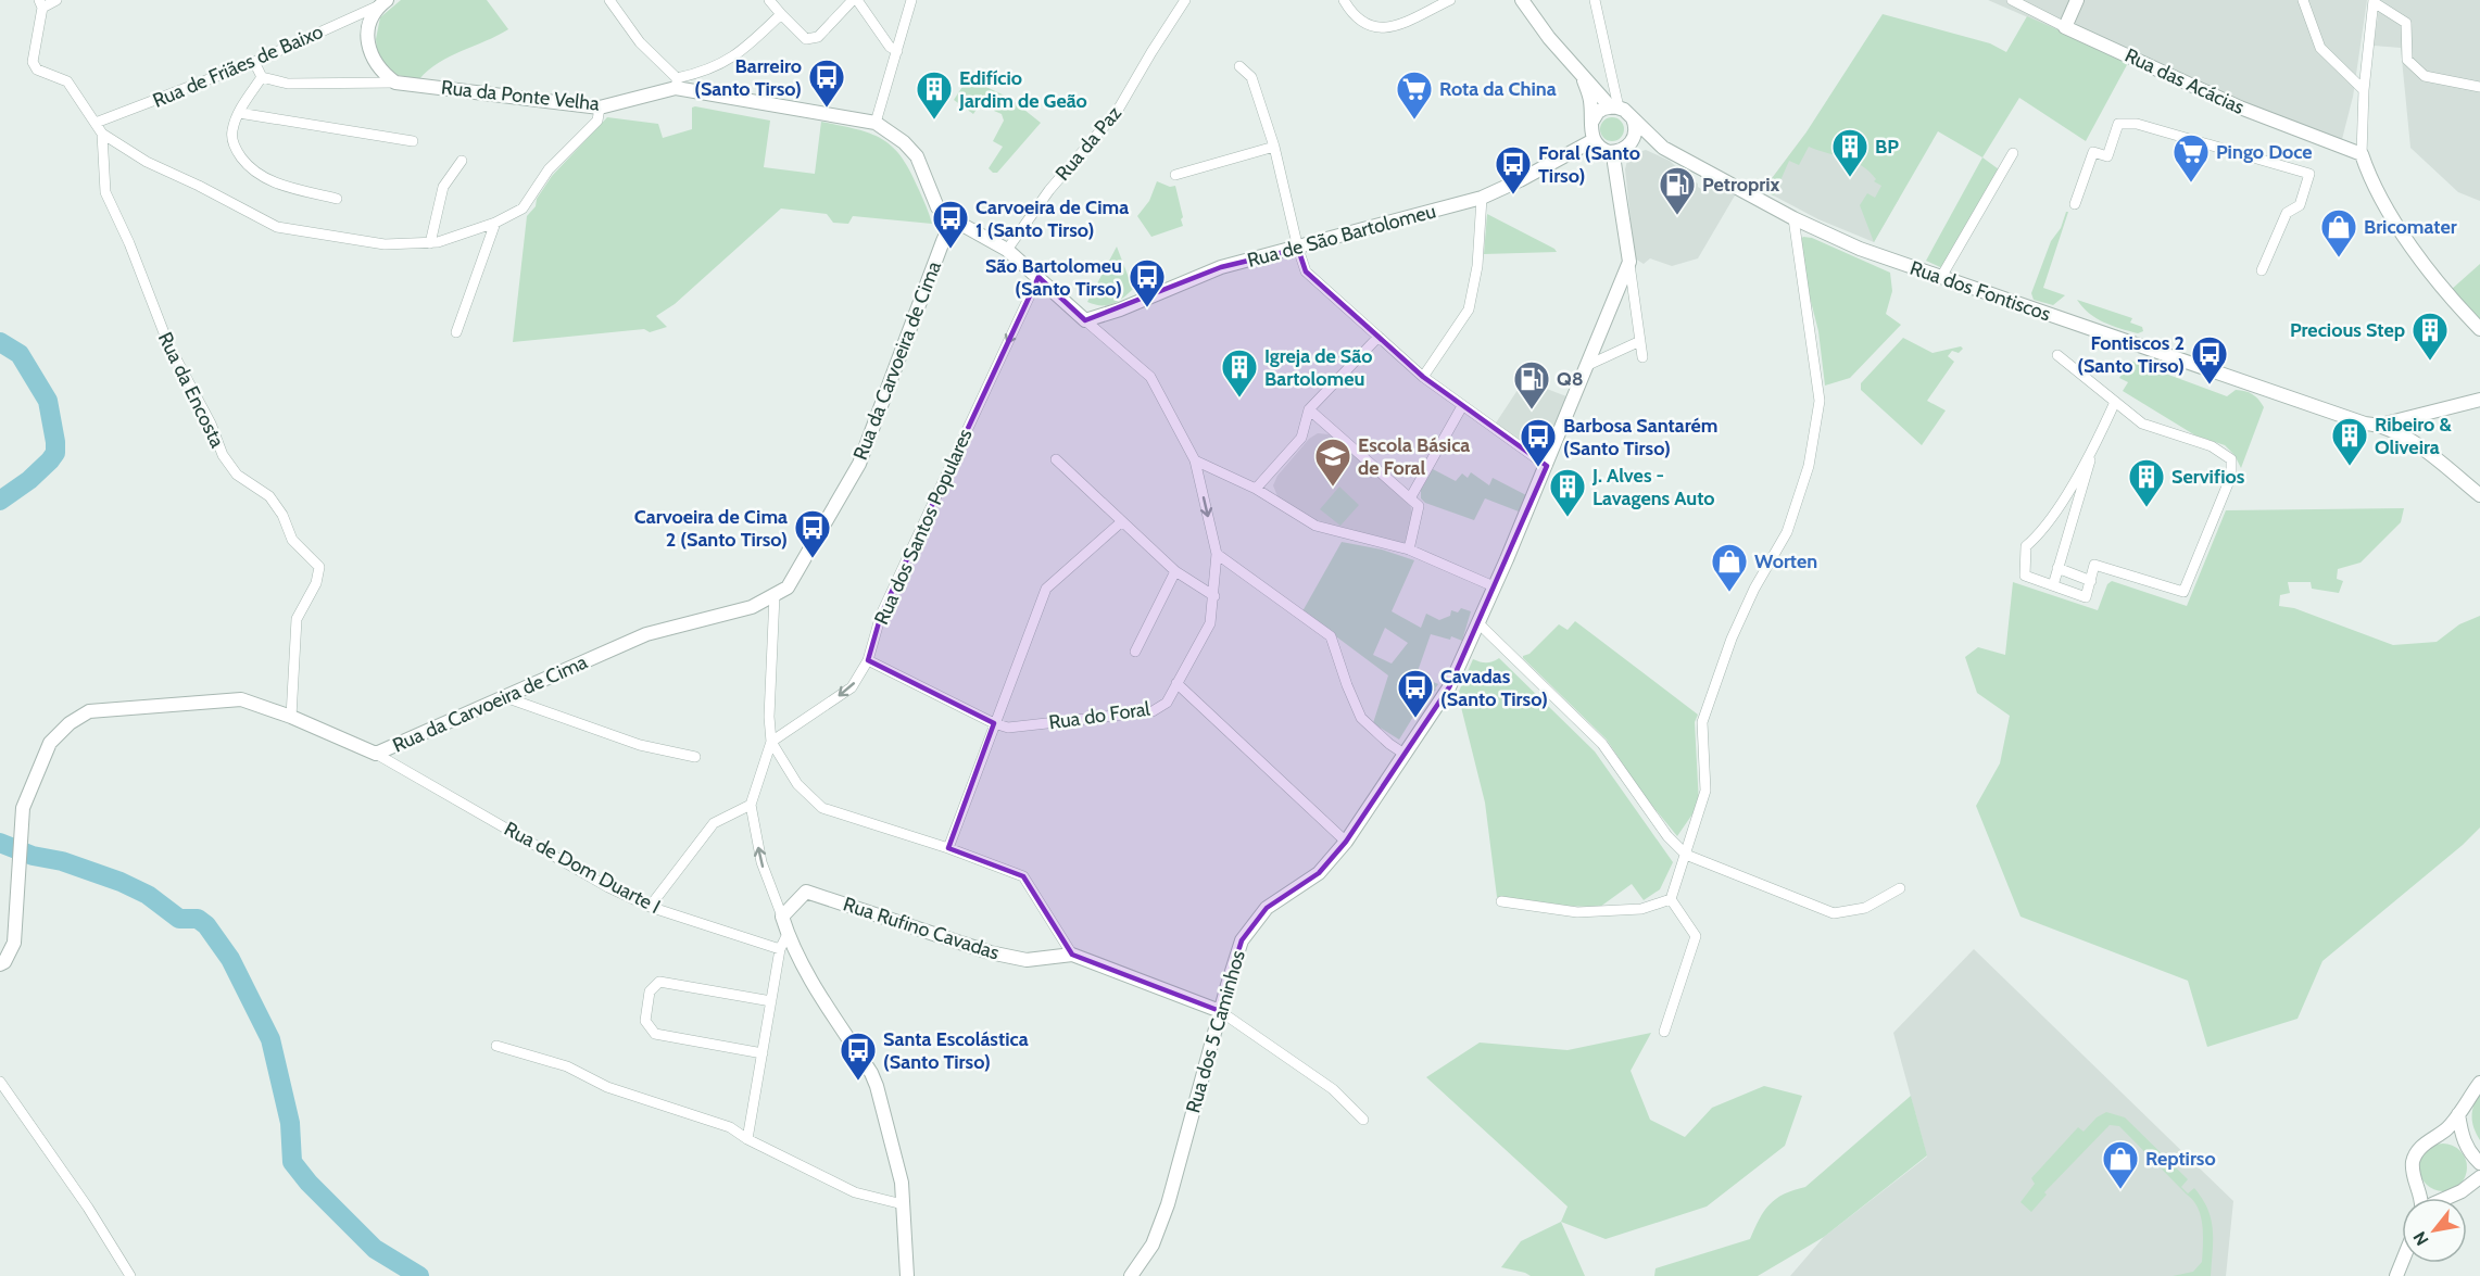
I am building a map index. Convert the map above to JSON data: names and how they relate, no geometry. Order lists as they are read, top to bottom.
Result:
{
  "streets": {
    "street": [
      "Rua de Friães de Baixo",
      "Rua das Acácias",
      "Rua da Ponte Velha",
      "Rua da Paz",
      "Rua de São Bartolomeu",
      "Rua dos Fontiscos",
      "Rua da Carvoeira de Cima",
      "Rua da Encosta",
      "Rua dos Santos Populares",
      "Rua do Foral",
      "Rua de Dom Duarte I",
      "Rua Rufino Cavadas",
      "Rua dos 5 Caminhos"
    ]
  },
  "crossings": [
    ["Rua de Friães de Baixo", "Rua da Encosta"],
    ["Rua de São Bartolomeu", "Rua do Foral"],
    ["Rua da Carvoeira de Cima", "Rua da Encosta"],
    ["Rua da Carvoeira de Cima", "Rua de Dom Duarte I"],
    ["Rua dos Santos Populares", "Rua do Foral"]
  ],
  "one_way": ["Rua dos Santos Populares"],
  "places": {
    "bus stop": [
      "Barreiro (Santo Tirso)",
      "Foral (Santo Tirso)",
      "Carvoeira de Cima 1 (Santo Tirso)",
      "São Bartolomeu (Santo Tirso)",
      "Fontiscos 2 (Santo Tirso)",
      "Barbosa Santarém (Santo Tirso)",
      "Carvoeira de Cima 2 (Santo Tirso)",
      "Cavadas (Santo Tirso)",
      "Santa Escolástica (Santo Tirso)"
    ],
    "building": [
      "Edifício Jardim de Geão",
      "BP",
      "Precious Step",
      "Igreja de São Bartolomeu",
      "Ribeiro & Oliveira",
      "Servifios",
      "J. Alves - Lavagens Auto"
    ],
    "supermarket": ["Rota da China", "Pingo Doce"],
    "fuel station": ["Petroprix", "Q8"],
    "shop": ["Bricomater", "Worten", "Reptirso"],
    "school or university": ["Escola Básica de Foral"]
  },
  "north": "bottom left"
}
